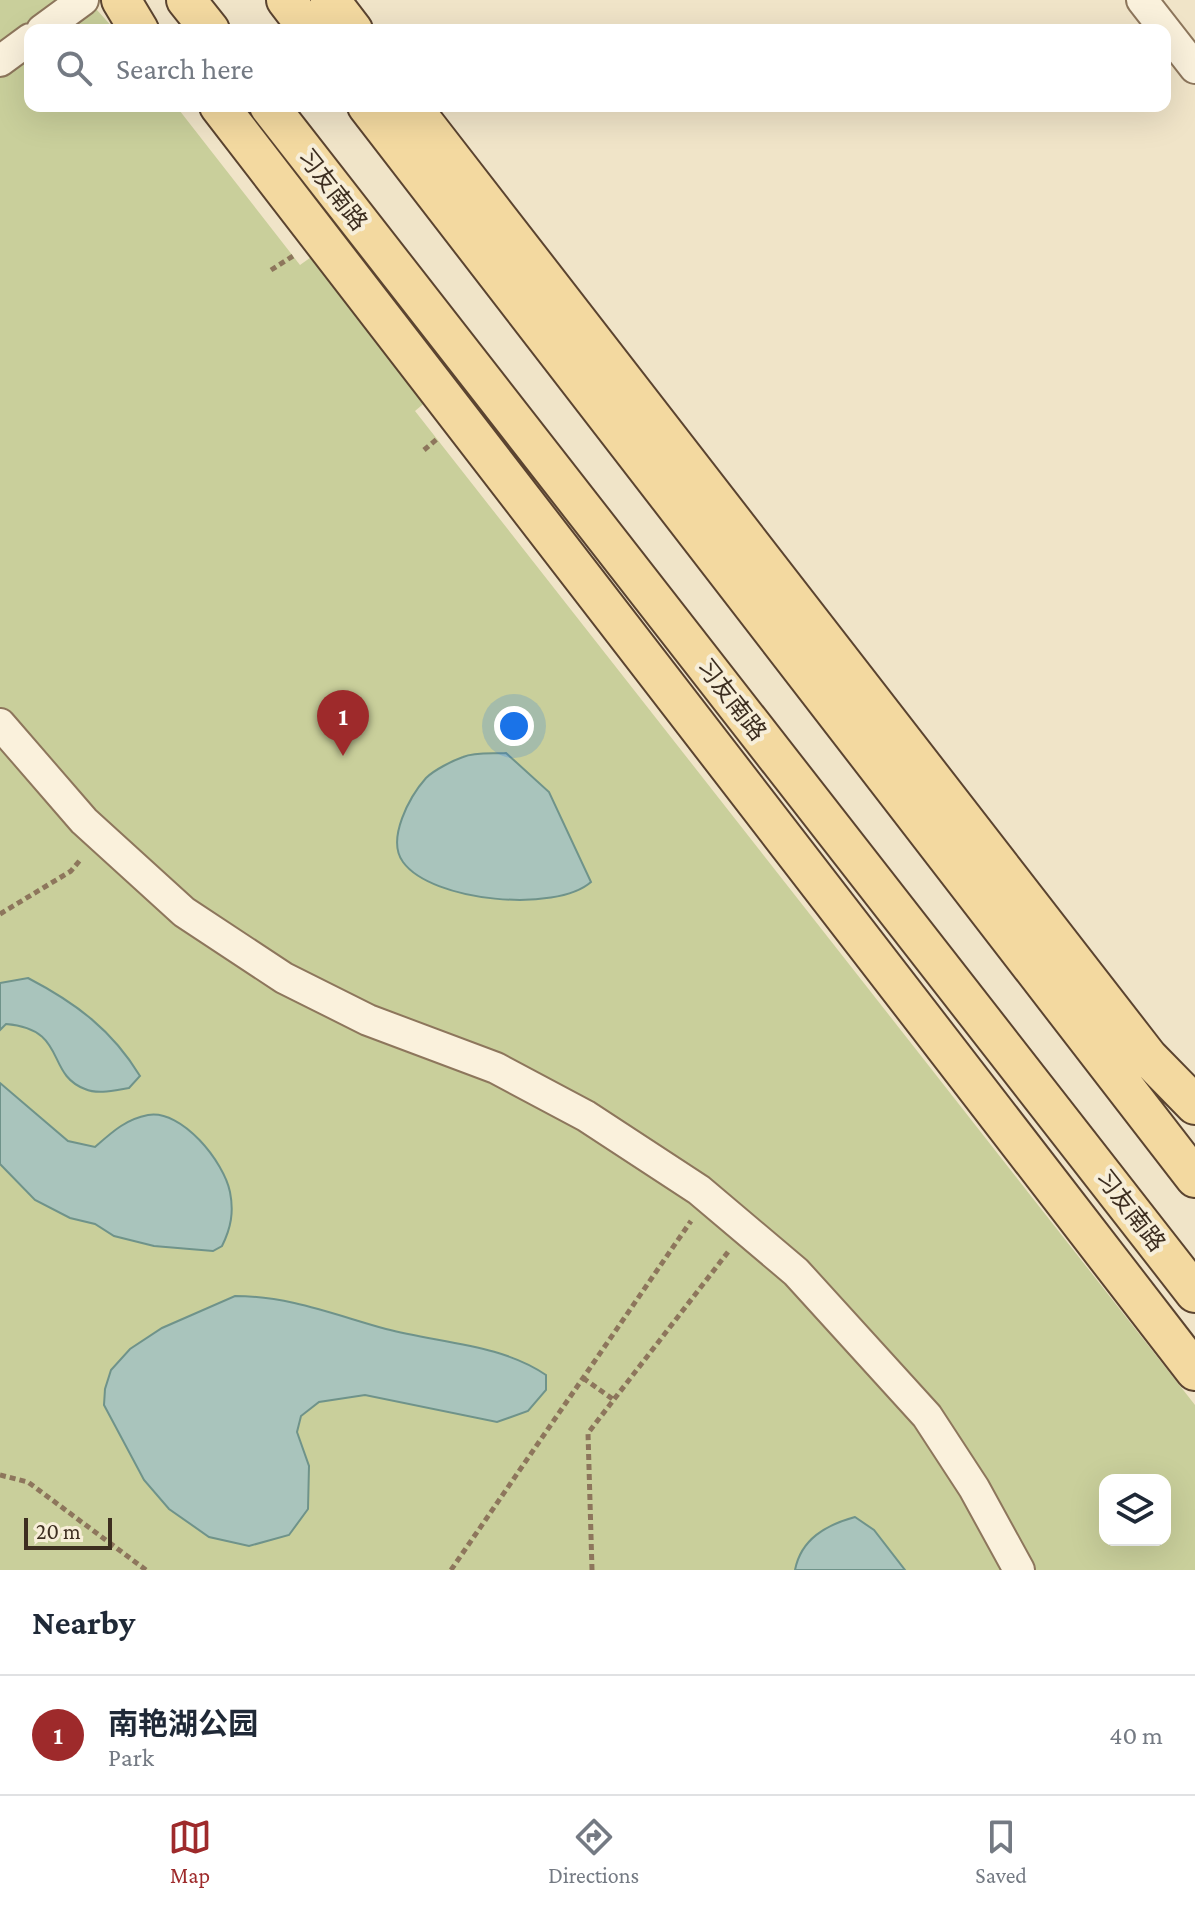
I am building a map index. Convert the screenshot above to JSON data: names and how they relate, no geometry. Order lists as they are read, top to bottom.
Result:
{
  "streets": {
    "main road": ["习友南路"]
  },
  "scale_bar": "20 m",
  "page": {
    "search": "Search here",
    "pins": "1",
    "scale": "20 m",
    "heading": "Nearby",
    "list": [
      {
        "mark": "1",
        "name": "南艳湖公园",
        "note": "Park",
        "value": "40 m"
      }
    ],
    "nav": ["Map", "Directions", "Saved"]
  }
}
